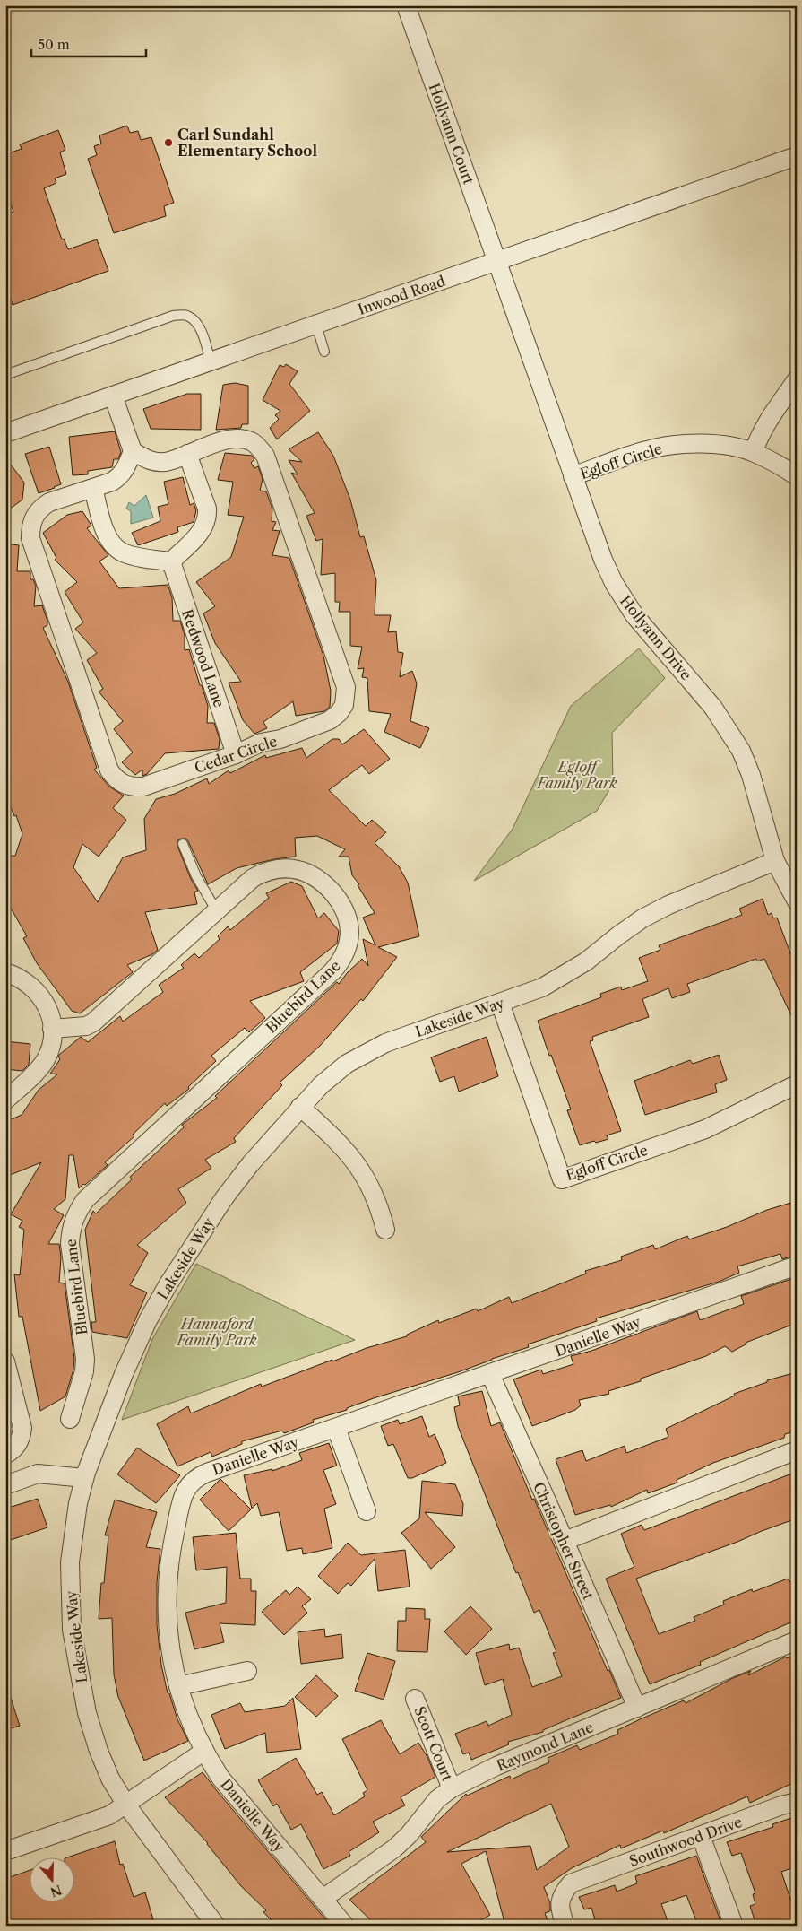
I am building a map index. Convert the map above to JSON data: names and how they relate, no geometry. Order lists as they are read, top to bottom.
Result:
{
  "streets": {
    "street": [
      "Hollyann Court",
      "Inwood Road",
      "Egloff Circle",
      "Hollyann Drive",
      "Redwood Lane",
      "Cedar Circle",
      "Bluebird Lane",
      "Lakeside Way",
      "Danielle Way",
      "Christopher Street",
      "Scott Court",
      "Raymond Lane",
      "Southwood Drive"
    ]
  },
  "crossings": [
    ["Hollyann Court", "Inwood Road"],
    ["Hollyann Court", "Hollyann Drive"],
    ["Inwood Road", "Hollyann Drive"],
    ["Egloff Circle", "Hollyann Drive"],
    ["Egloff Circle", "Lakeside Way"],
    ["Hollyann Drive", "Lakeside Way"],
    ["Redwood Lane", "Cedar Circle"],
    ["Danielle Way", "Christopher Street"],
    ["Danielle Way", "Raymond Lane"],
    ["Christopher Street", "Raymond Lane"],
    ["Scott Court", "Raymond Lane"]
  ],
  "parks": ["Egloff Family Park", "Hannaford Family Park"],
  "places": ["Carl Sundahl Elementary School"],
  "scale_bar": "50 m",
  "north": "bottom"
}
